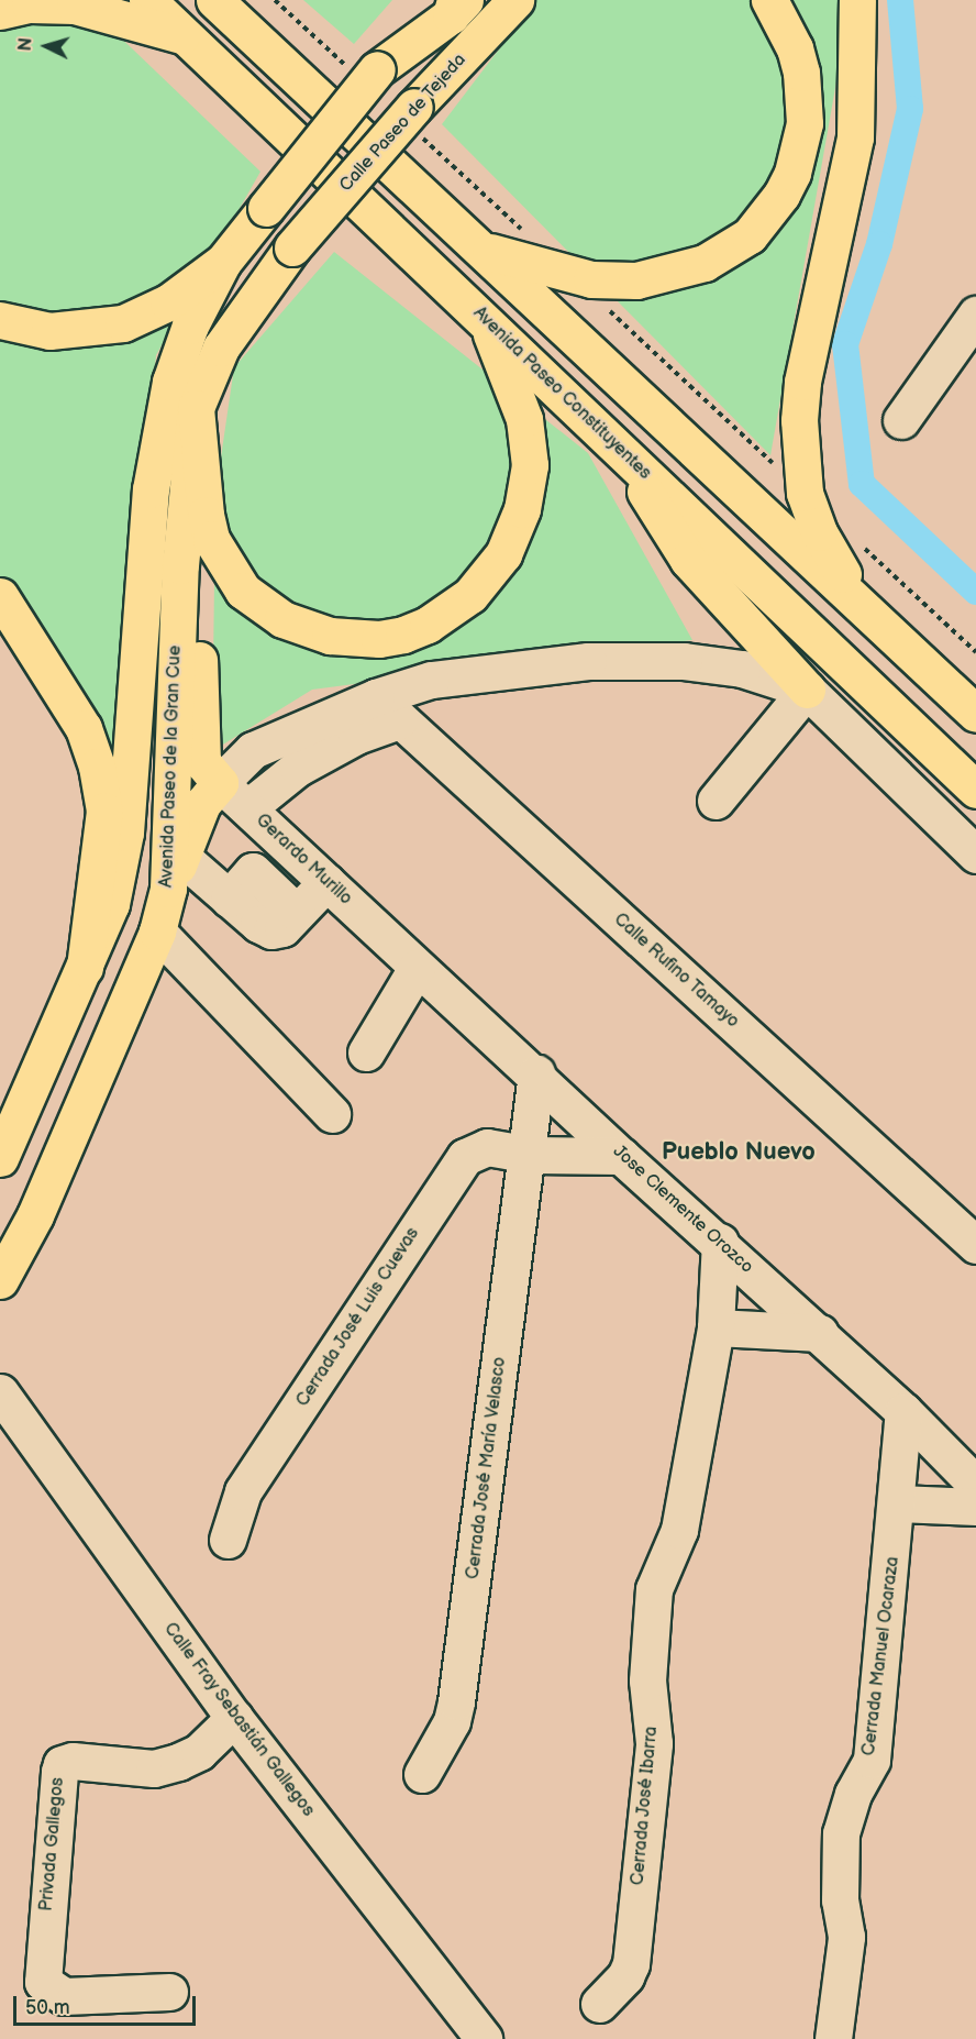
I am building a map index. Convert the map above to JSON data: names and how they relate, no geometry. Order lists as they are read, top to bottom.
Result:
{
  "streets": {
    "main road": ["Calle Paseo de Tejeda", "Avenida Paseo Constituyentes", "Avenida Paseo de la Gran Cue"],
    "street": [
      "Gerardo Murillo",
      "Calle Rufino Tamayo",
      "Jose Clemente Orozco",
      "Cerrada José Luis Cuevas",
      "Cerrada José María Velasco",
      "Cerrada Manuel Ocaraza",
      "Calle Fray Sebastián Gallegos",
      "Cerrada José Ibarra",
      "Privada Gallegos"
    ]
  },
  "crossings": [
    ["Calle Paseo de Tejeda", "Avenida Paseo de la Gran Cue"],
    ["Gerardo Murillo", "Jose Clemente Orozco"],
    ["Jose Clemente Orozco", "Cerrada José María Velasco"],
    ["Jose Clemente Orozco", "Cerrada Manuel Ocaraza"],
    ["Jose Clemente Orozco", "Cerrada José Ibarra"],
    ["Cerrada José Luis Cuevas", "Cerrada José María Velasco"],
    ["Calle Fray Sebastián Gallegos", "Privada Gallegos"]
  ],
  "districts": ["Pueblo Nuevo"],
  "scale_bar": "50 m",
  "north": "left"
}
